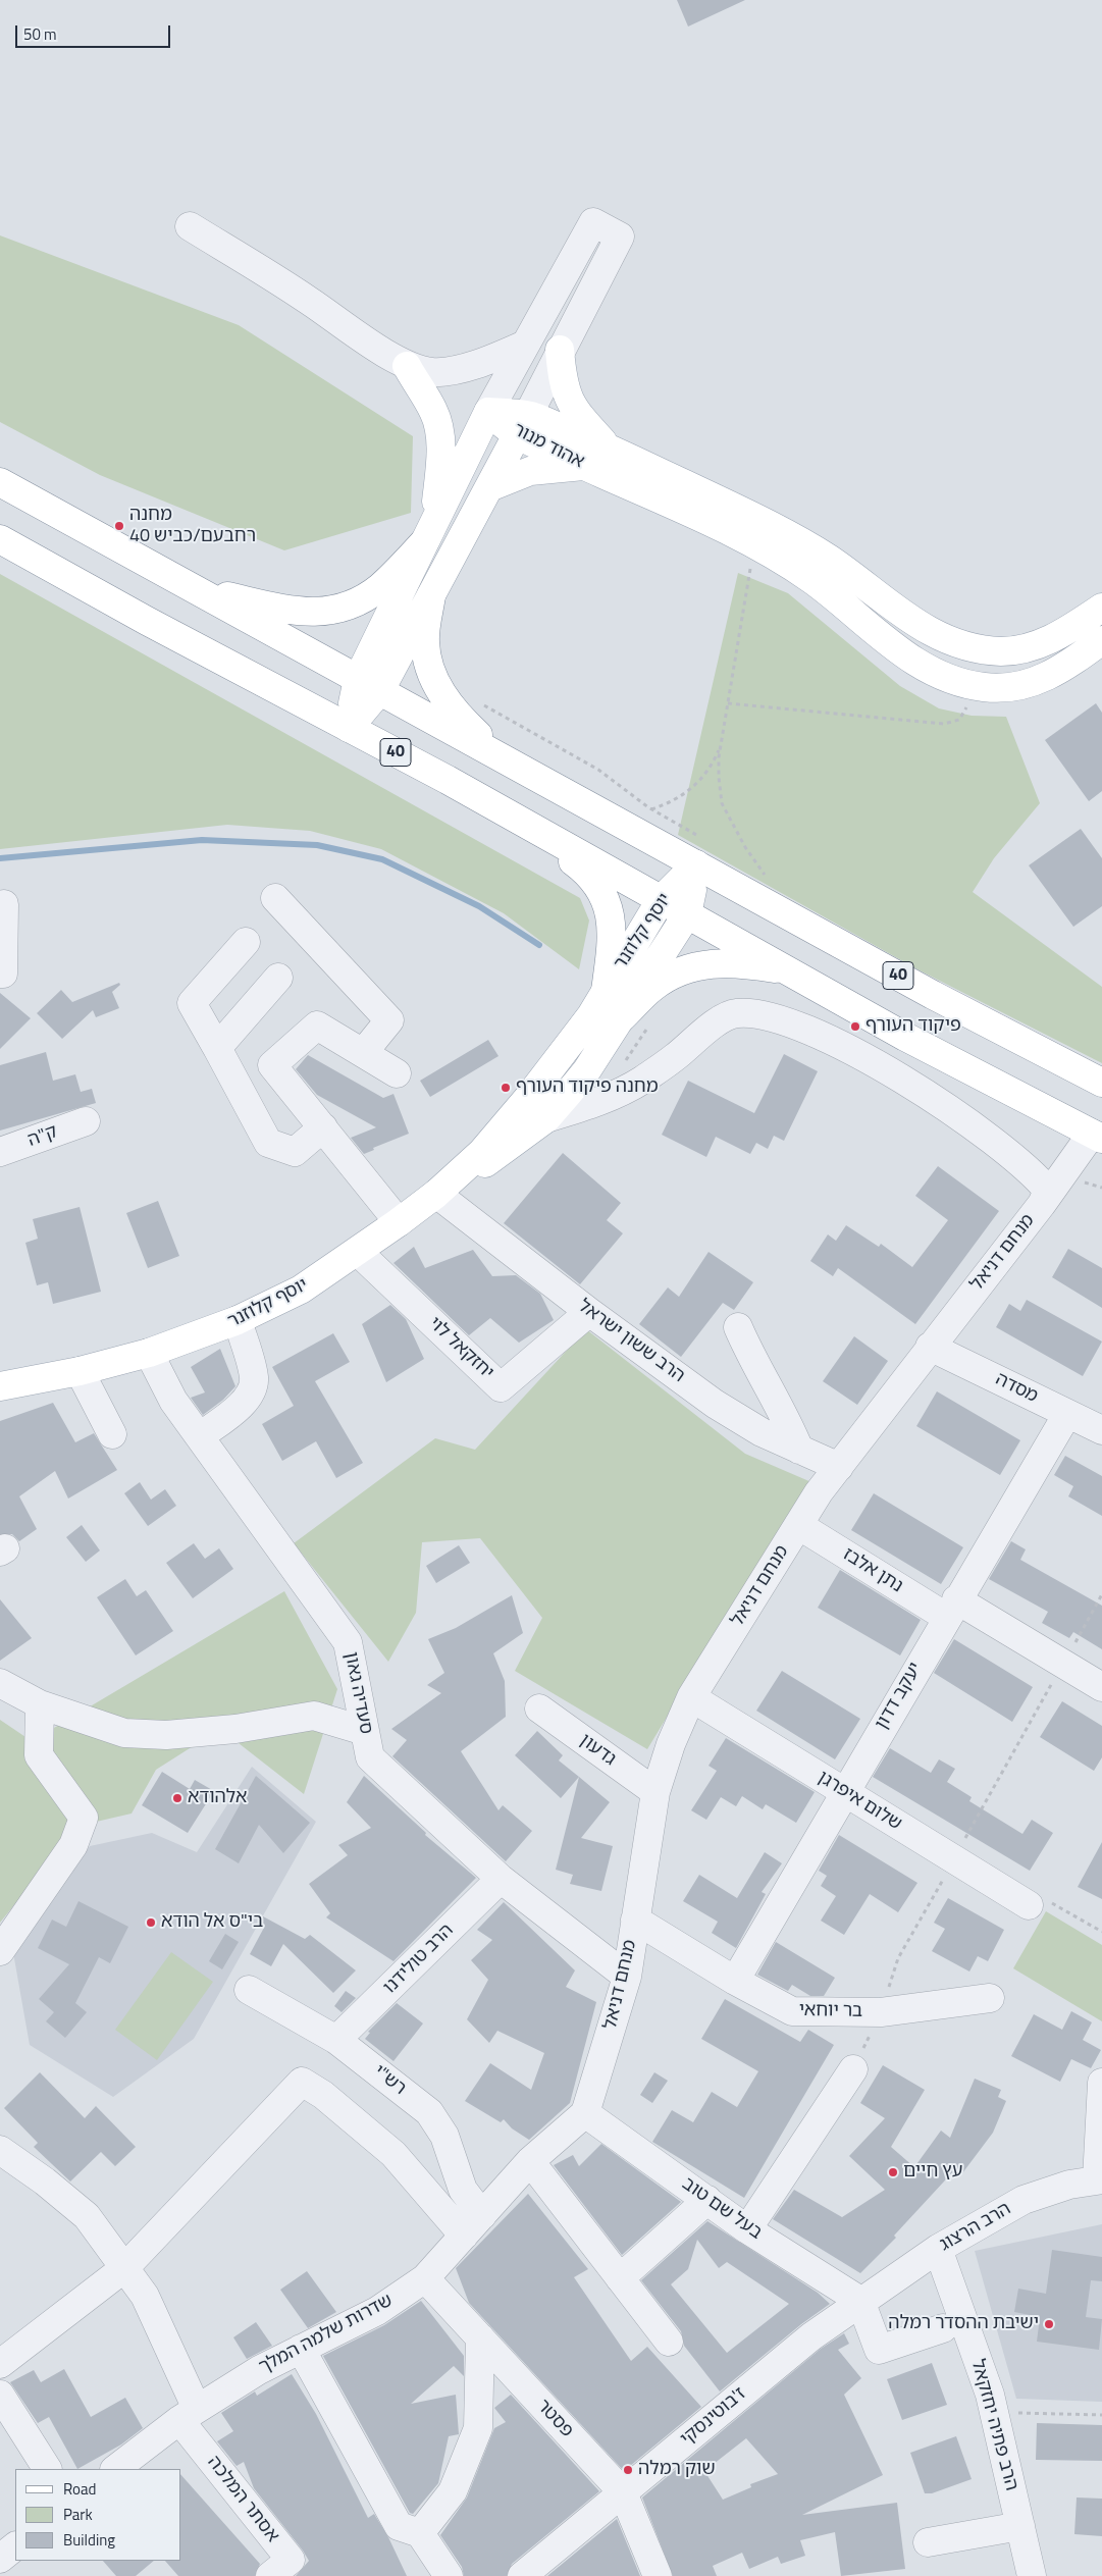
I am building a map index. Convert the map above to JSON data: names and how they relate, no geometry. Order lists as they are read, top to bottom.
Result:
{
  "streets": {
    "main road": ["אהוד מנור", "40", "יוסף קלוזנר"],
    "street": [
      "ק\"ה",
      "מנחם דניאל",
      "הרב ששון ישראל",
      "יחזקאל לוי",
      "מסדה",
      "נתן אלבז",
      "סעדיה גאון",
      "יעקב דדון",
      "גדעון",
      "שלום איפרגן",
      "הרב טולידנו",
      "בר יוחאי",
      "רש\"י",
      "בעל שם טוב",
      "הרב הרצוג",
      "שדרות שלמה המלך",
      "ז'בוטינסקי",
      "פסטר",
      "הרב פתיה יחזקאל",
      "אסתר המלכה"
    ]
  },
  "crossings": [
    ["40", "יוסף קלוזנר"],
    ["40", "מנחם דניאל"],
    ["יוסף קלוזנר", "הרב ששון ישראל"],
    ["יוסף קלוזנר", "יחזקאל לוי"],
    ["יוסף קלוזנר", "סעדיה גאון"],
    ["מנחם דניאל", "הרב ששון ישראל"],
    ["מנחם דניאל", "מסדה"],
    ["מנחם דניאל", "נתן אלבז"],
    ["מנחם דניאל", "סעדיה גאון"],
    ["מנחם דניאל", "גדעון"],
    ["מנחם דניאל", "שלום איפרגן"],
    ["מנחם דניאל", "בר יוחאי"],
    ["מנחם דניאל", "בעל שם טוב"],
    ["מנחם דניאל", "שדרות שלמה המלך"],
    ["הרב ששון ישראל", "יחזקאל לוי"],
    ["מסדה", "יעקב דדון"],
    ["נתן אלבז", "יעקב דדון"],
    ["סעדיה גאון", "הרב טולידנו"],
    ["יעקב דדון", "שלום איפרגן"],
    ["יעקב דדון", "בר יוחאי"],
    ["הרב טולידנו", "רש\"י"],
    ["רש\"י", "שדרות שלמה המלך"],
    ["בעל שם טוב", "הרב הרצוג"],
    ["בעל שם טוב", "שדרות שלמה המלך"],
    ["בעל שם טוב", "ז'בוטינסקי"],
    ["הרב הרצוג", "ז'בוטינסקי"],
    ["הרב הרצוג", "הרב פתיה יחזקאל"],
    ["שדרות שלמה המלך", "פסטר"],
    ["שדרות שלמה המלך", "אסתר המלכה"],
    ["ז'בוטינסקי", "פסטר"]
  ],
  "places": [
    "מחנה רחבעם/כביש 40",
    "פיקוד העורף",
    "מחנה פיקוד העורף",
    "אלהודא",
    "בי\"ס אל הודא",
    "עץ חיים",
    "ישיבת ההסדר רמלה",
    "שוק רמלה"
  ],
  "legend": ["Road", "Park", "Building"],
  "scale_bar": "50 m"
}
